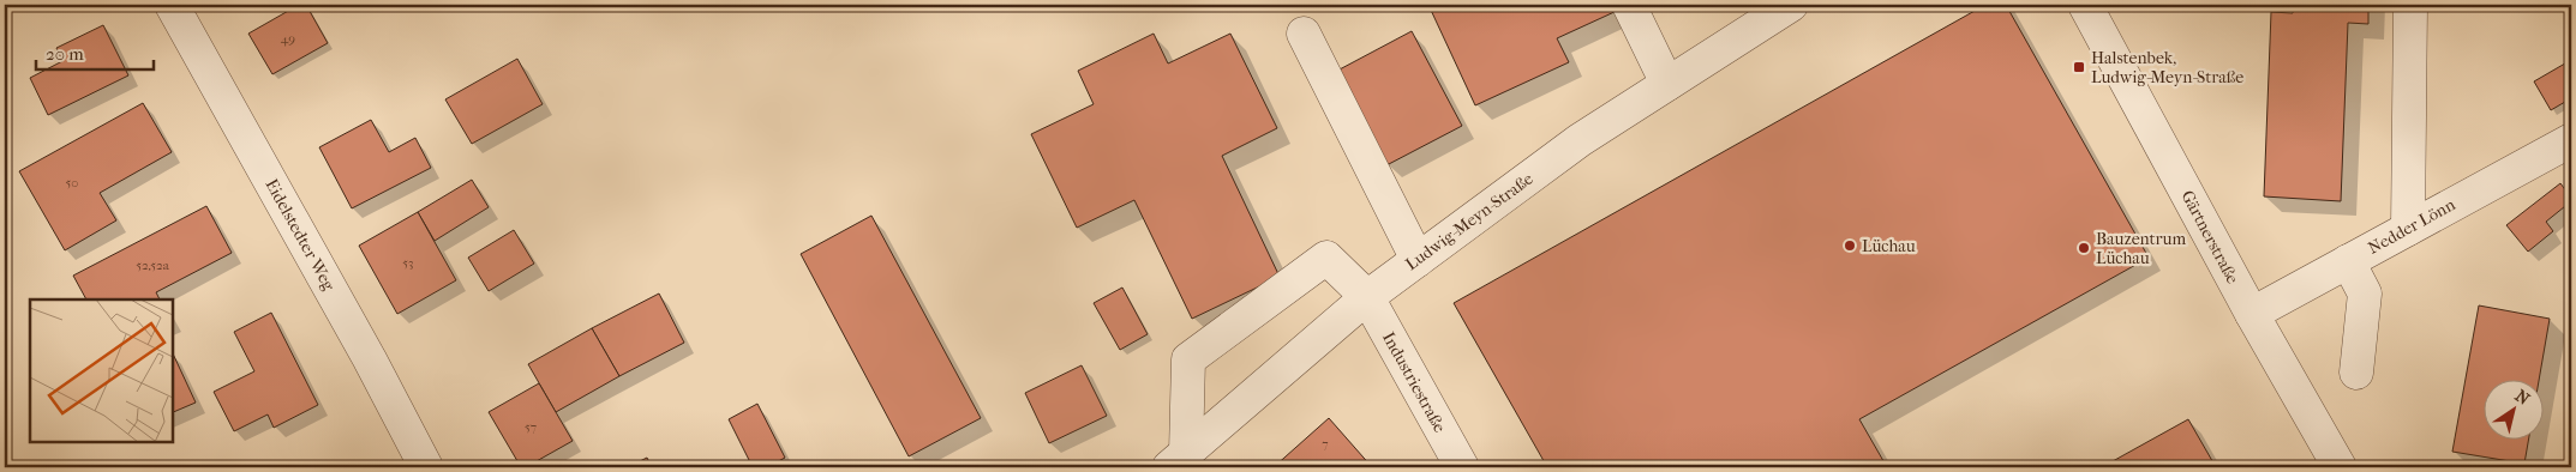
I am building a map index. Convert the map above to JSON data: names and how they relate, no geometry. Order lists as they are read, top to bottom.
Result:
{
  "streets": {
    "street": [
      "Ludwig-Meyn-Straße",
      "Nedder Lönn",
      "Eidelstedter Weg",
      "Gärtnerstraße",
      "Industriestraße"
    ]
  },
  "crossings": [
    ["Ludwig-Meyn-Straße", "Industriestraße"],
    ["Nedder Lönn", "Gärtnerstraße"]
  ],
  "places": {
    "transit": ["Halstenbek, Ludwig-Meyn-Straße"],
    "other": ["Lüchau", "Bauzentrum Lüchau"]
  },
  "house_numbers": [
    "49",
    "50",
    "53",
    "52,52a",
    "57",
    "7"
  ],
  "scale_bar": "20 m",
  "north": "top right"
}
